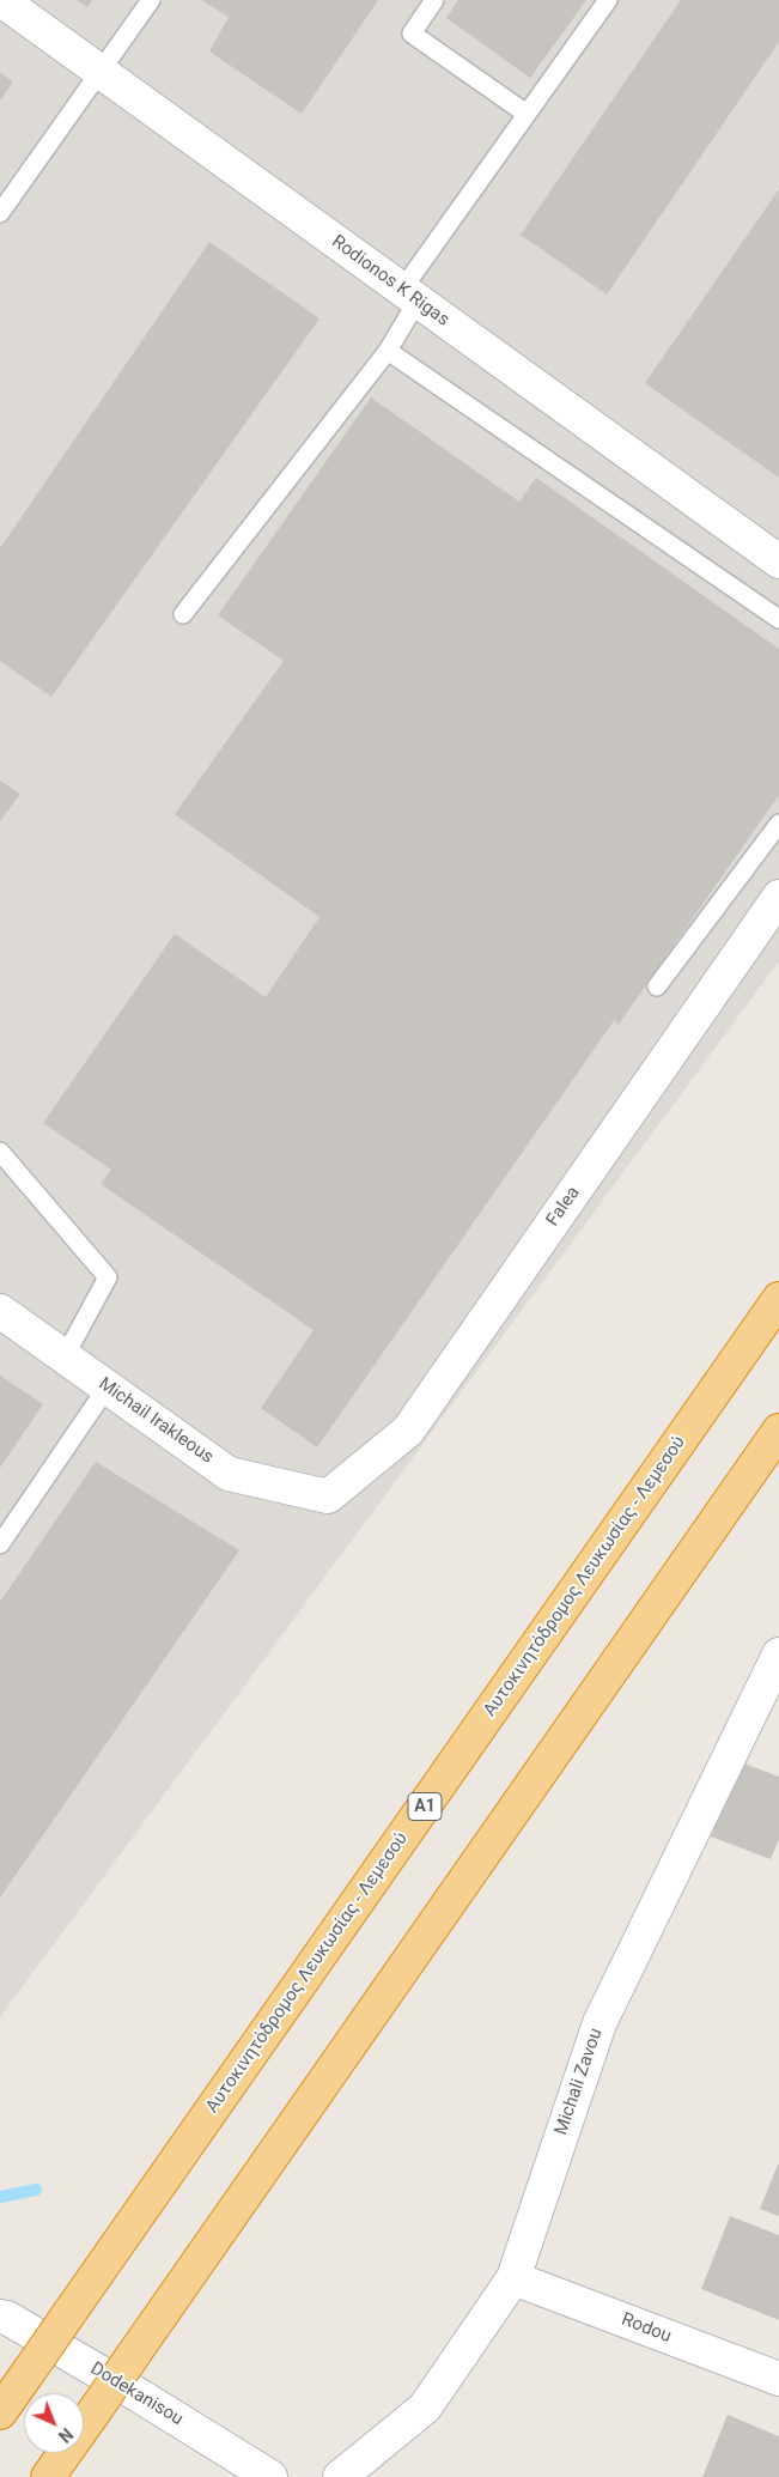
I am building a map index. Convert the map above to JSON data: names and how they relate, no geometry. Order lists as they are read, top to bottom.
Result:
{
  "streets": {
    "highway": ["Αυτοκινητόδρομος Λευκωσίας - Λεμεσού", "A1"],
    "street": [
      "Rodionos K Rigas",
      "Falea",
      "Michail Irakleous",
      "Michali Zavou",
      "Rodou",
      "Dodekanisou"
    ]
  },
  "crossings": [
    ["Falea", "Michail Irakleous"],
    ["Michali Zavou", "Rodou"]
  ],
  "north": "bottom right"
}
